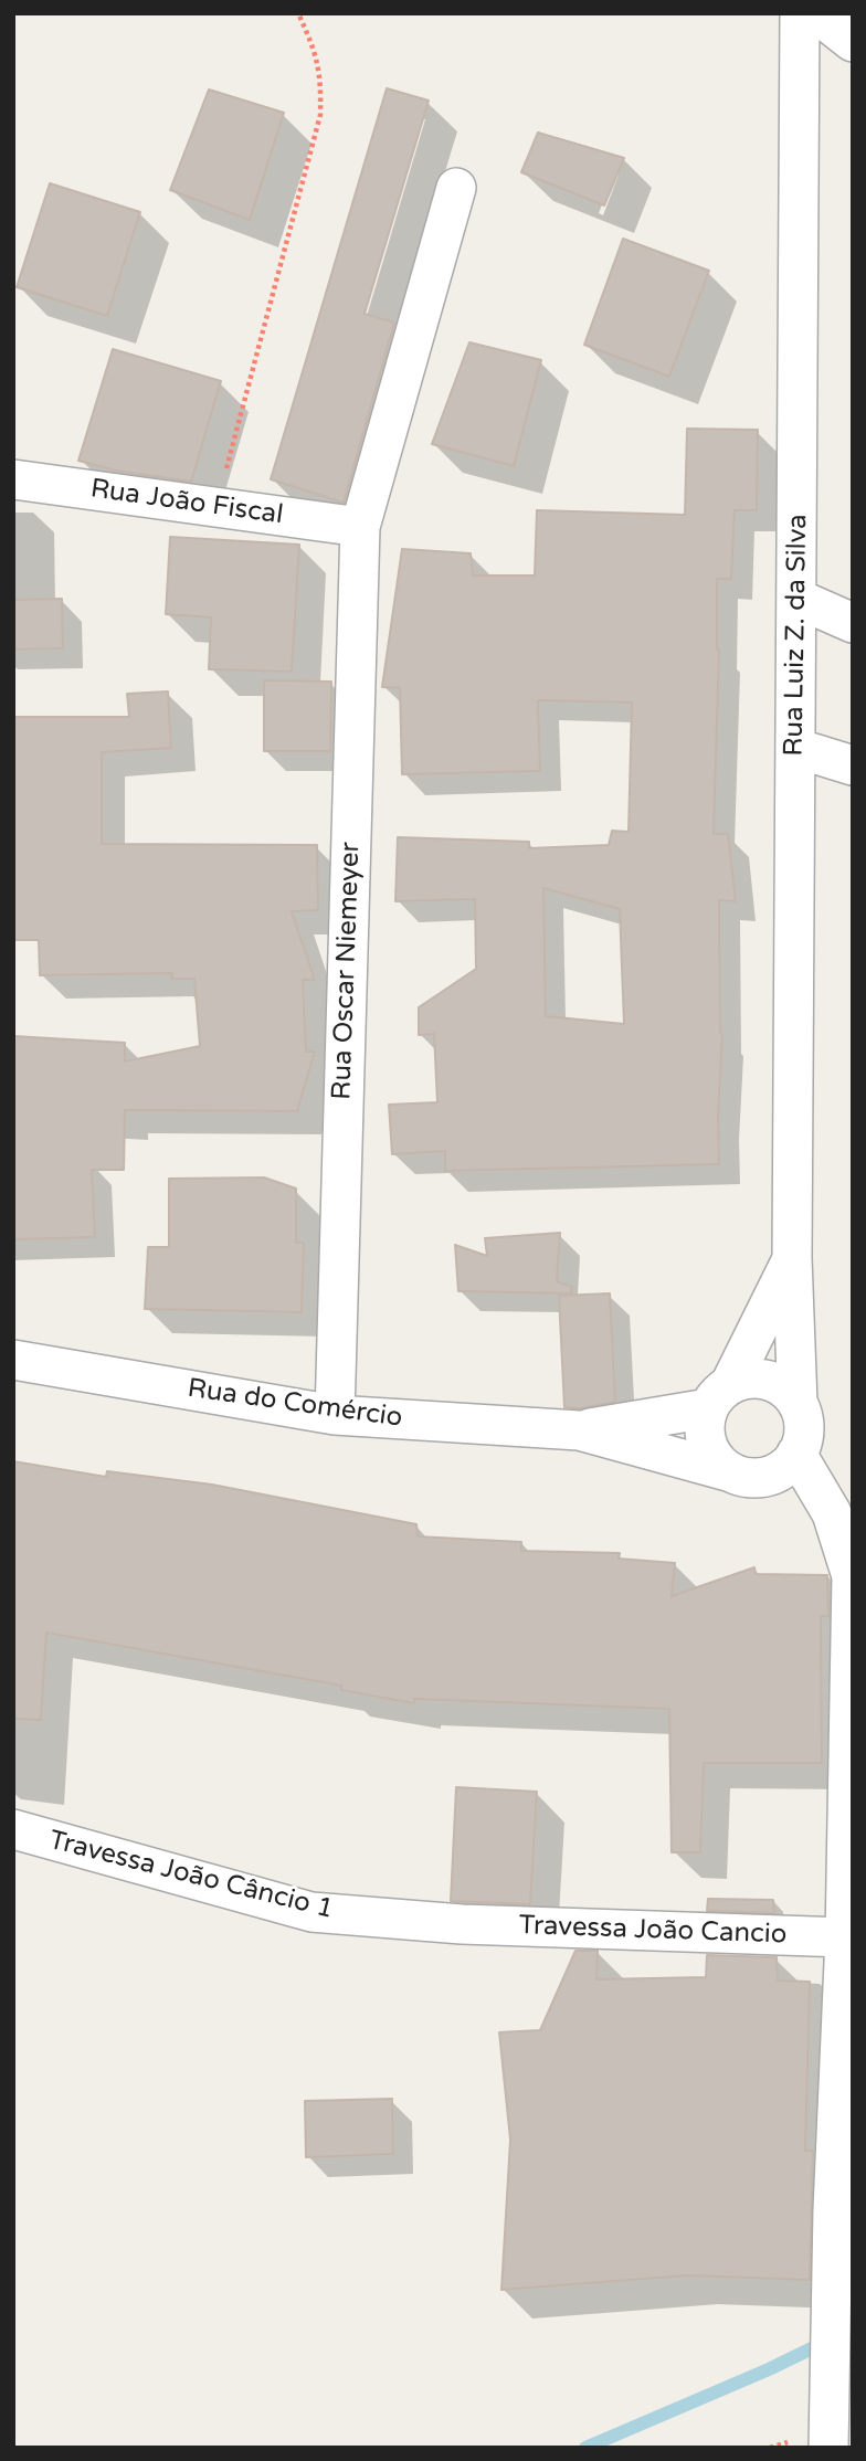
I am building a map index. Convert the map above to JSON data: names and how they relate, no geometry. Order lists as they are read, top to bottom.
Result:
{
  "streets": {
    "street": [
      "Rua João Fiscal",
      "Rua Luiz Z. da Silva",
      "Rua Oscar Niemeyer",
      "Rua do Comércio",
      "Travessa João Câncio 1",
      "Travessa João Cancio"
    ]
  },
  "crossings": [
    ["Rua João Fiscal", "Rua Oscar Niemeyer"],
    ["Rua Luiz Z. da Silva", "Rua do Comércio"],
    ["Rua Oscar Niemeyer", "Rua do Comércio"],
    ["Travessa João Câncio 1", "Travessa João Cancio"]
  ]
}
